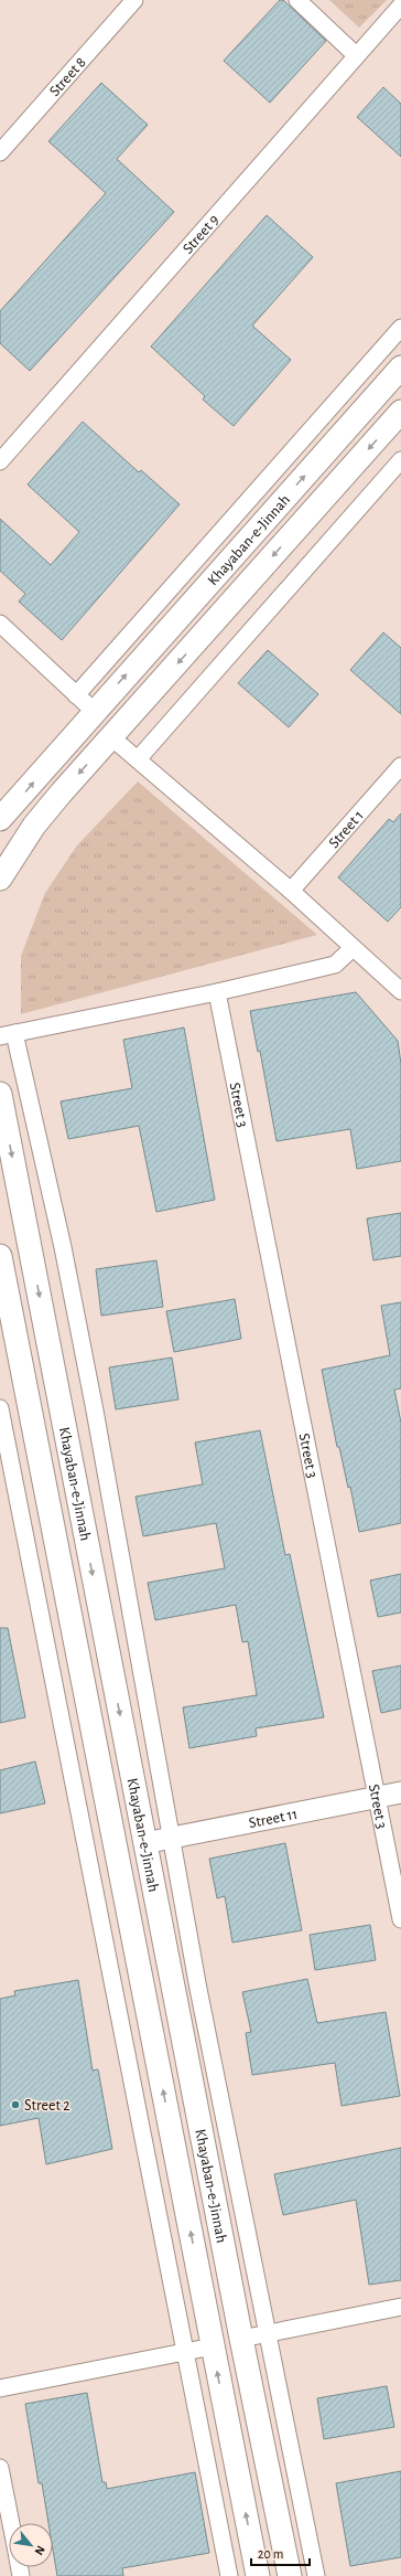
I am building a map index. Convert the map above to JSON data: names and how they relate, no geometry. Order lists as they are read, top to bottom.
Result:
{
  "streets": {
    "main road": ["Khayaban-e-Jinnah"],
    "street": [
      "Street 8",
      "Street 9",
      "Street 1",
      "Street 3",
      "Street 11"
    ]
  },
  "crossings": [
    ["Khayaban-e-Jinnah", "Street 11"],
    ["Street 3", "Street 11"]
  ],
  "places": ["Street 2"],
  "scale_bar": "20 m",
  "north": "bottom right"
}
